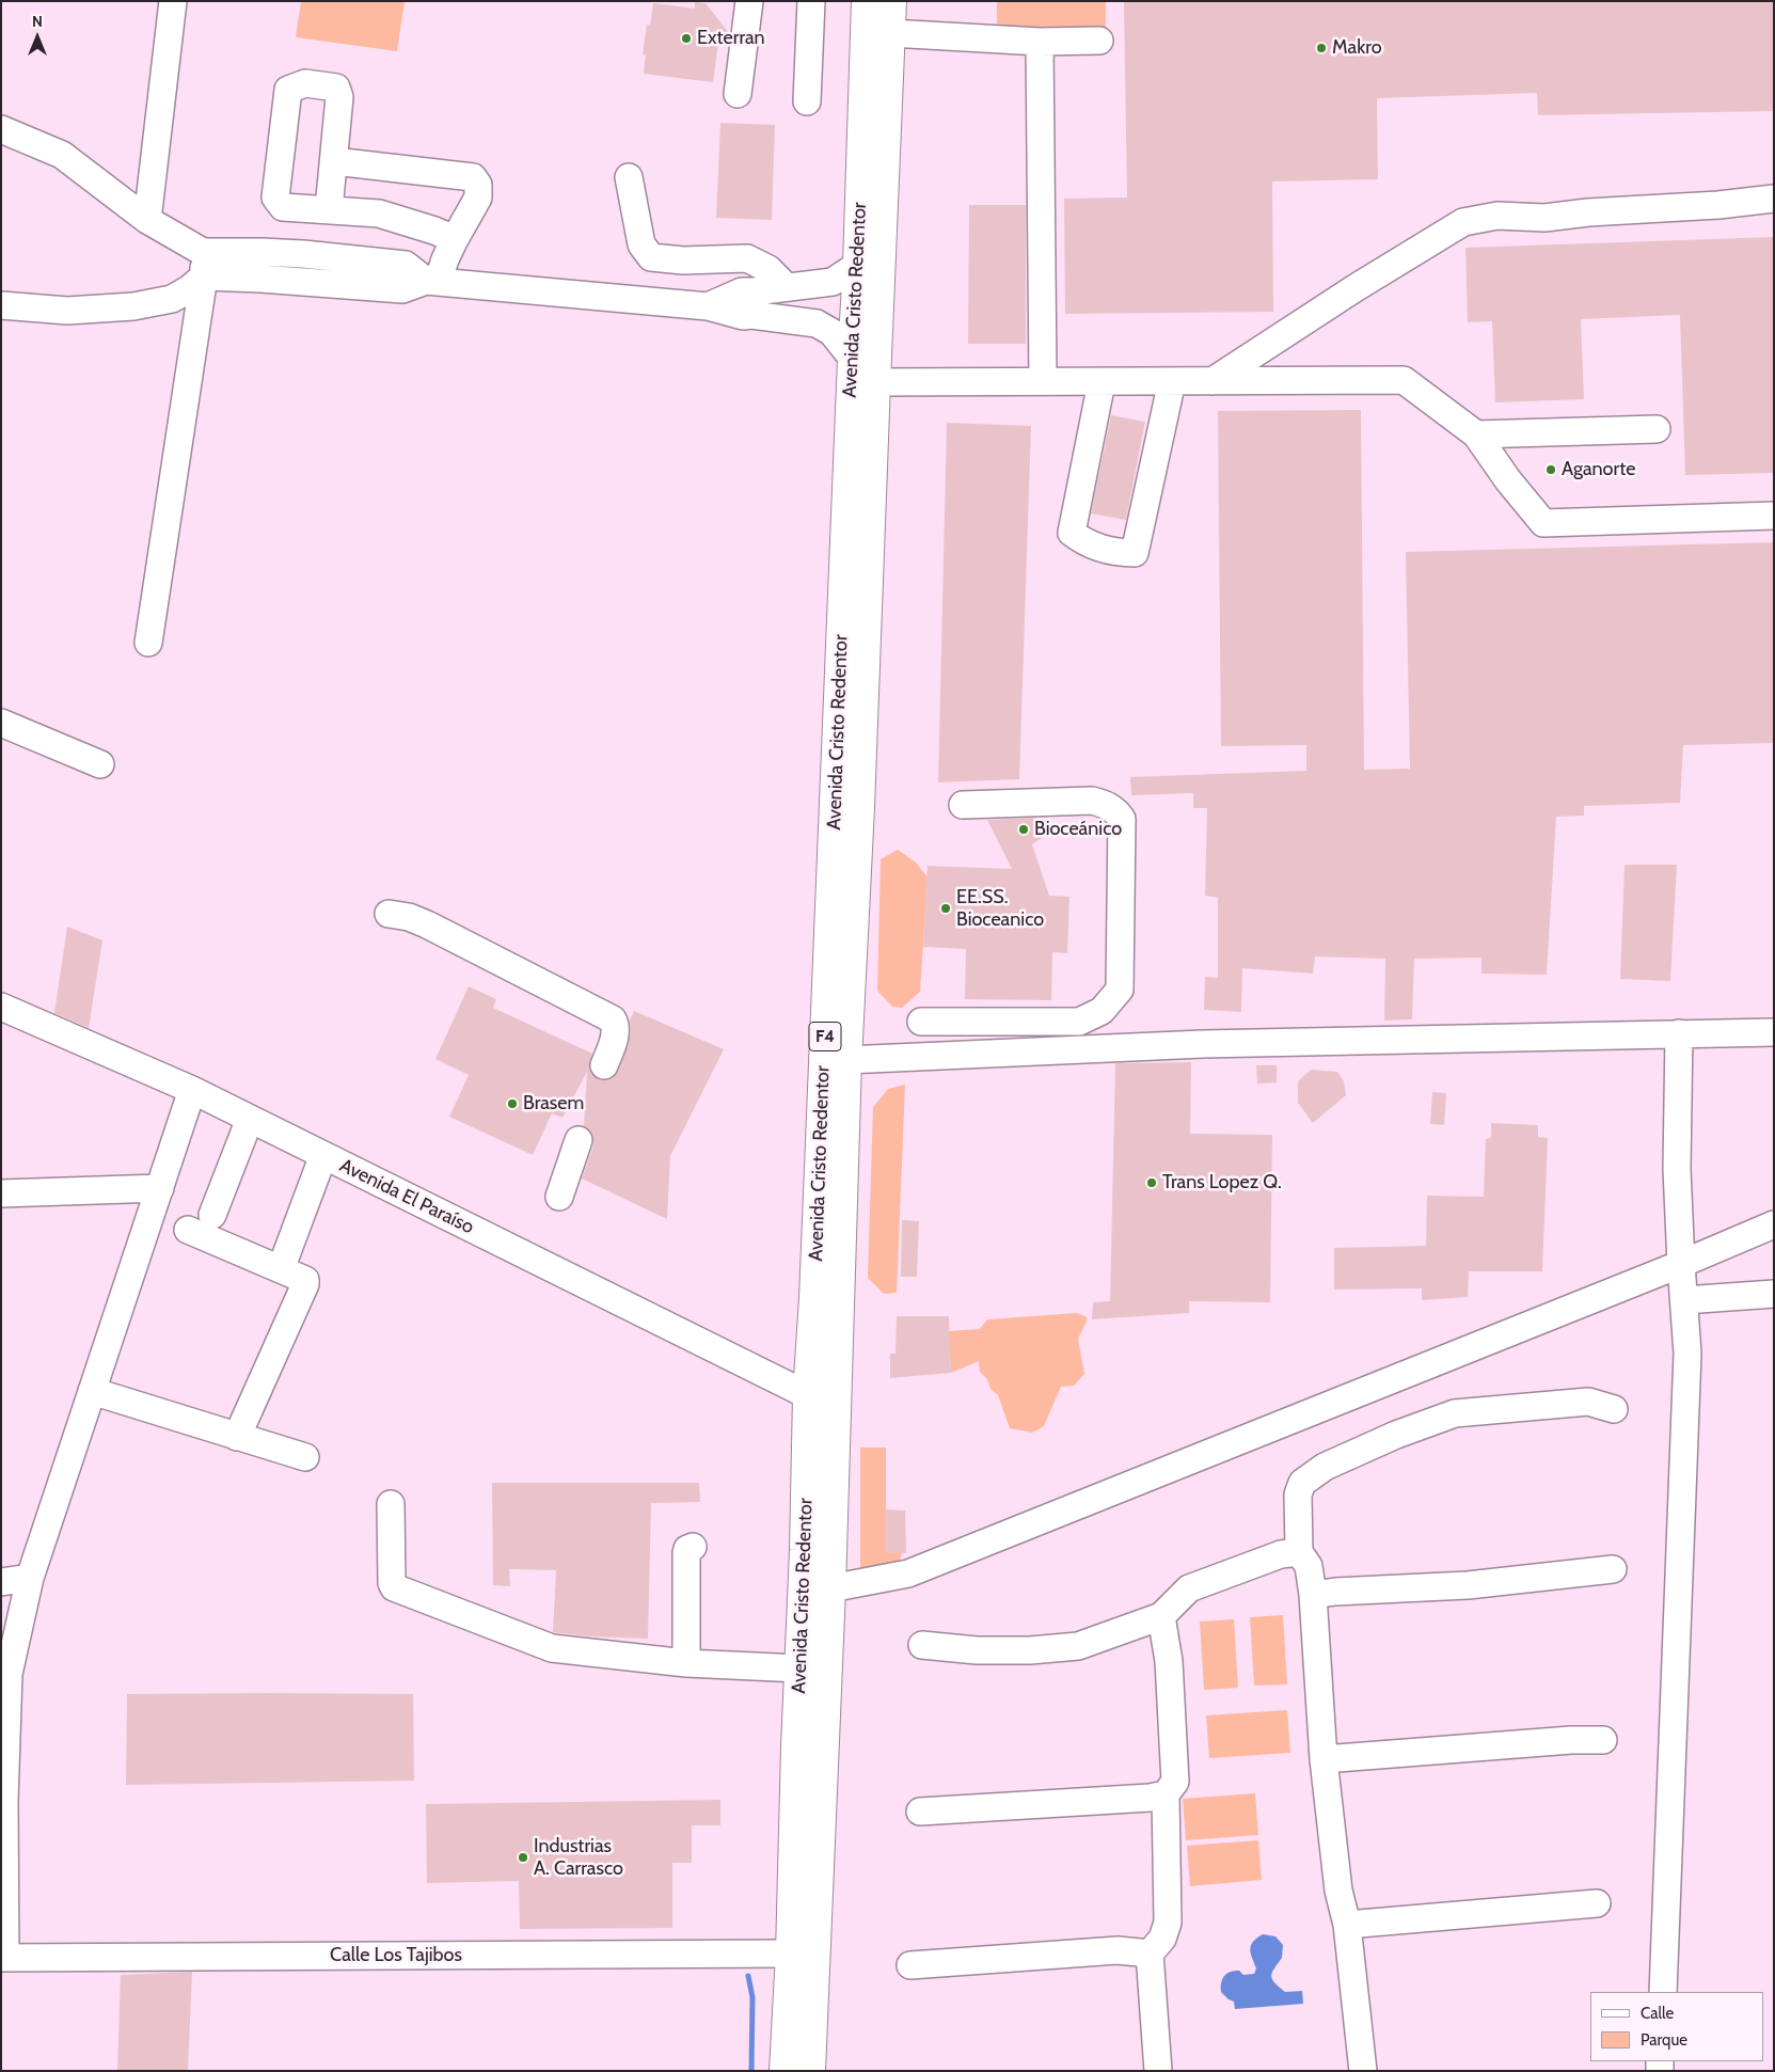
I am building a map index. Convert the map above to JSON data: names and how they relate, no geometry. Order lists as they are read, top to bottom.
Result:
{
  "streets": {
    "highway": ["Avenida Cristo Redentor", "F4"],
    "street": ["Avenida El Paraíso", "Calle Los Tajibos"]
  },
  "crossings": [
    ["Avenida Cristo Redentor", "Avenida El Paraíso"],
    ["Avenida Cristo Redentor", "Calle Los Tajibos"]
  ],
  "places": [
    "Exterran",
    "Makro",
    "Aganorte",
    "Bioceánico",
    "EE.SS. Bioceanico",
    "Brasem",
    "Trans Lopez Q.",
    "Industrias A. Carrasco"
  ],
  "legend": ["Calle", "Parque"],
  "north": "top"
}
